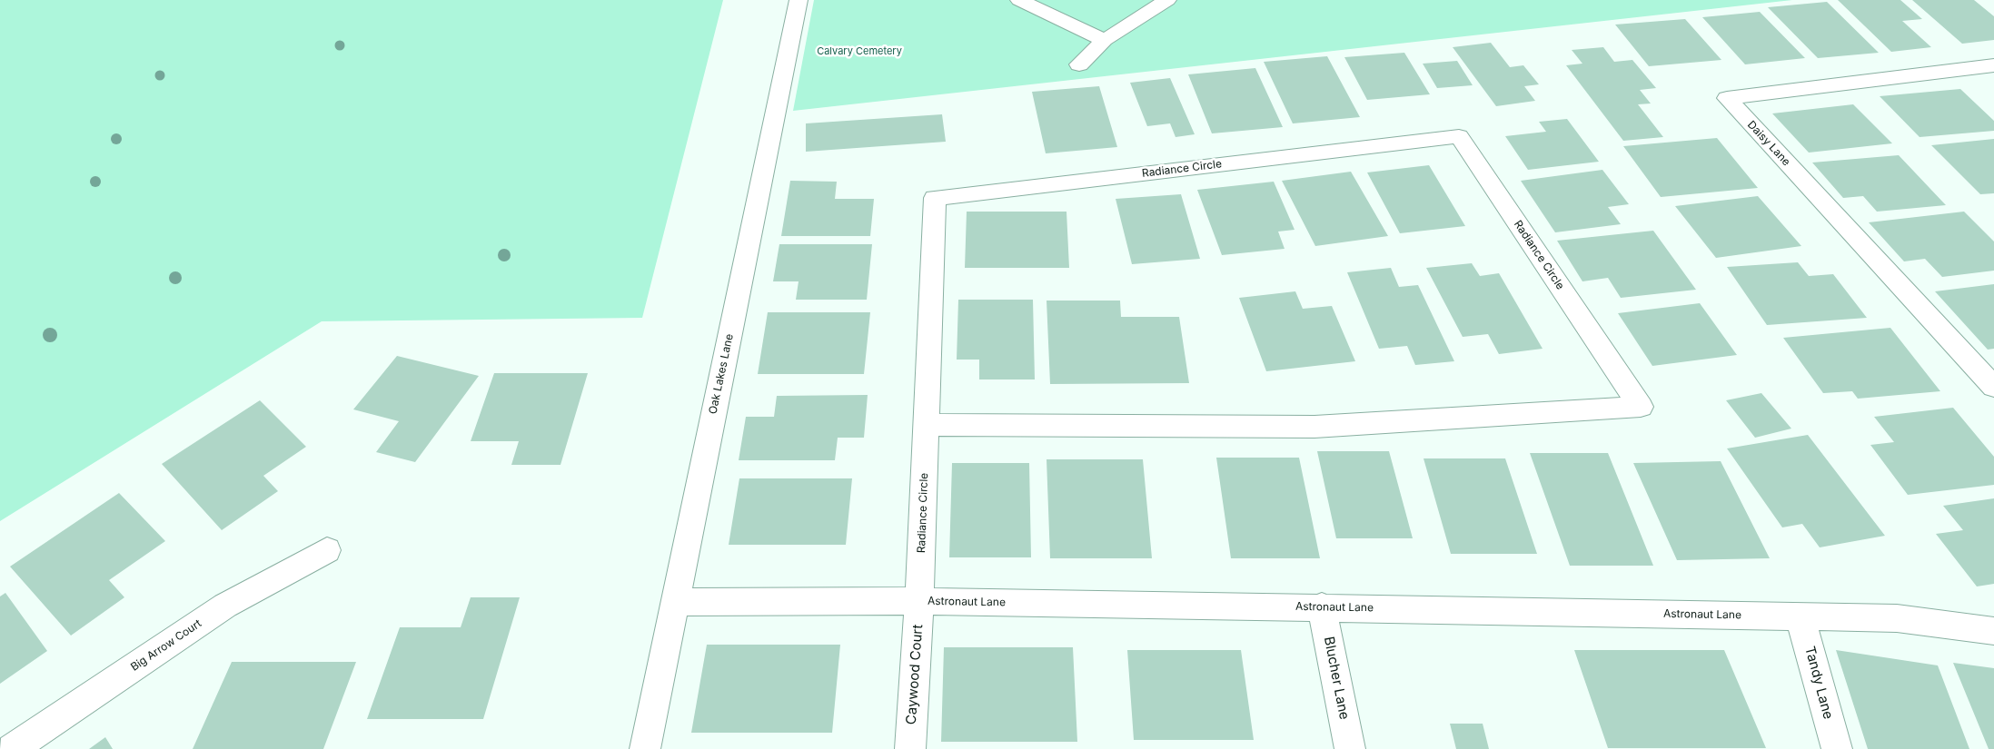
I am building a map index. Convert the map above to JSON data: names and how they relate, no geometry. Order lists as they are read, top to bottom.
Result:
{
  "streets": {
    "street": [
      "Daisy Lane",
      "Radiance Circle",
      "Oak Lakes Lane",
      "Astronaut Lane",
      "Big Arrow Court",
      "Caywood Court",
      "Blucher Lane",
      "Tandy Lane"
    ]
  },
  "crossings": [
    ["Radiance Circle", "Astronaut Lane"],
    ["Radiance Circle", "Caywood Court"],
    ["Oak Lakes Lane", "Astronaut Lane"],
    ["Astronaut Lane", "Caywood Court"],
    ["Astronaut Lane", "Blucher Lane"],
    ["Astronaut Lane", "Tandy Lane"]
  ],
  "parks": ["Calvary Cemetery"]
}
